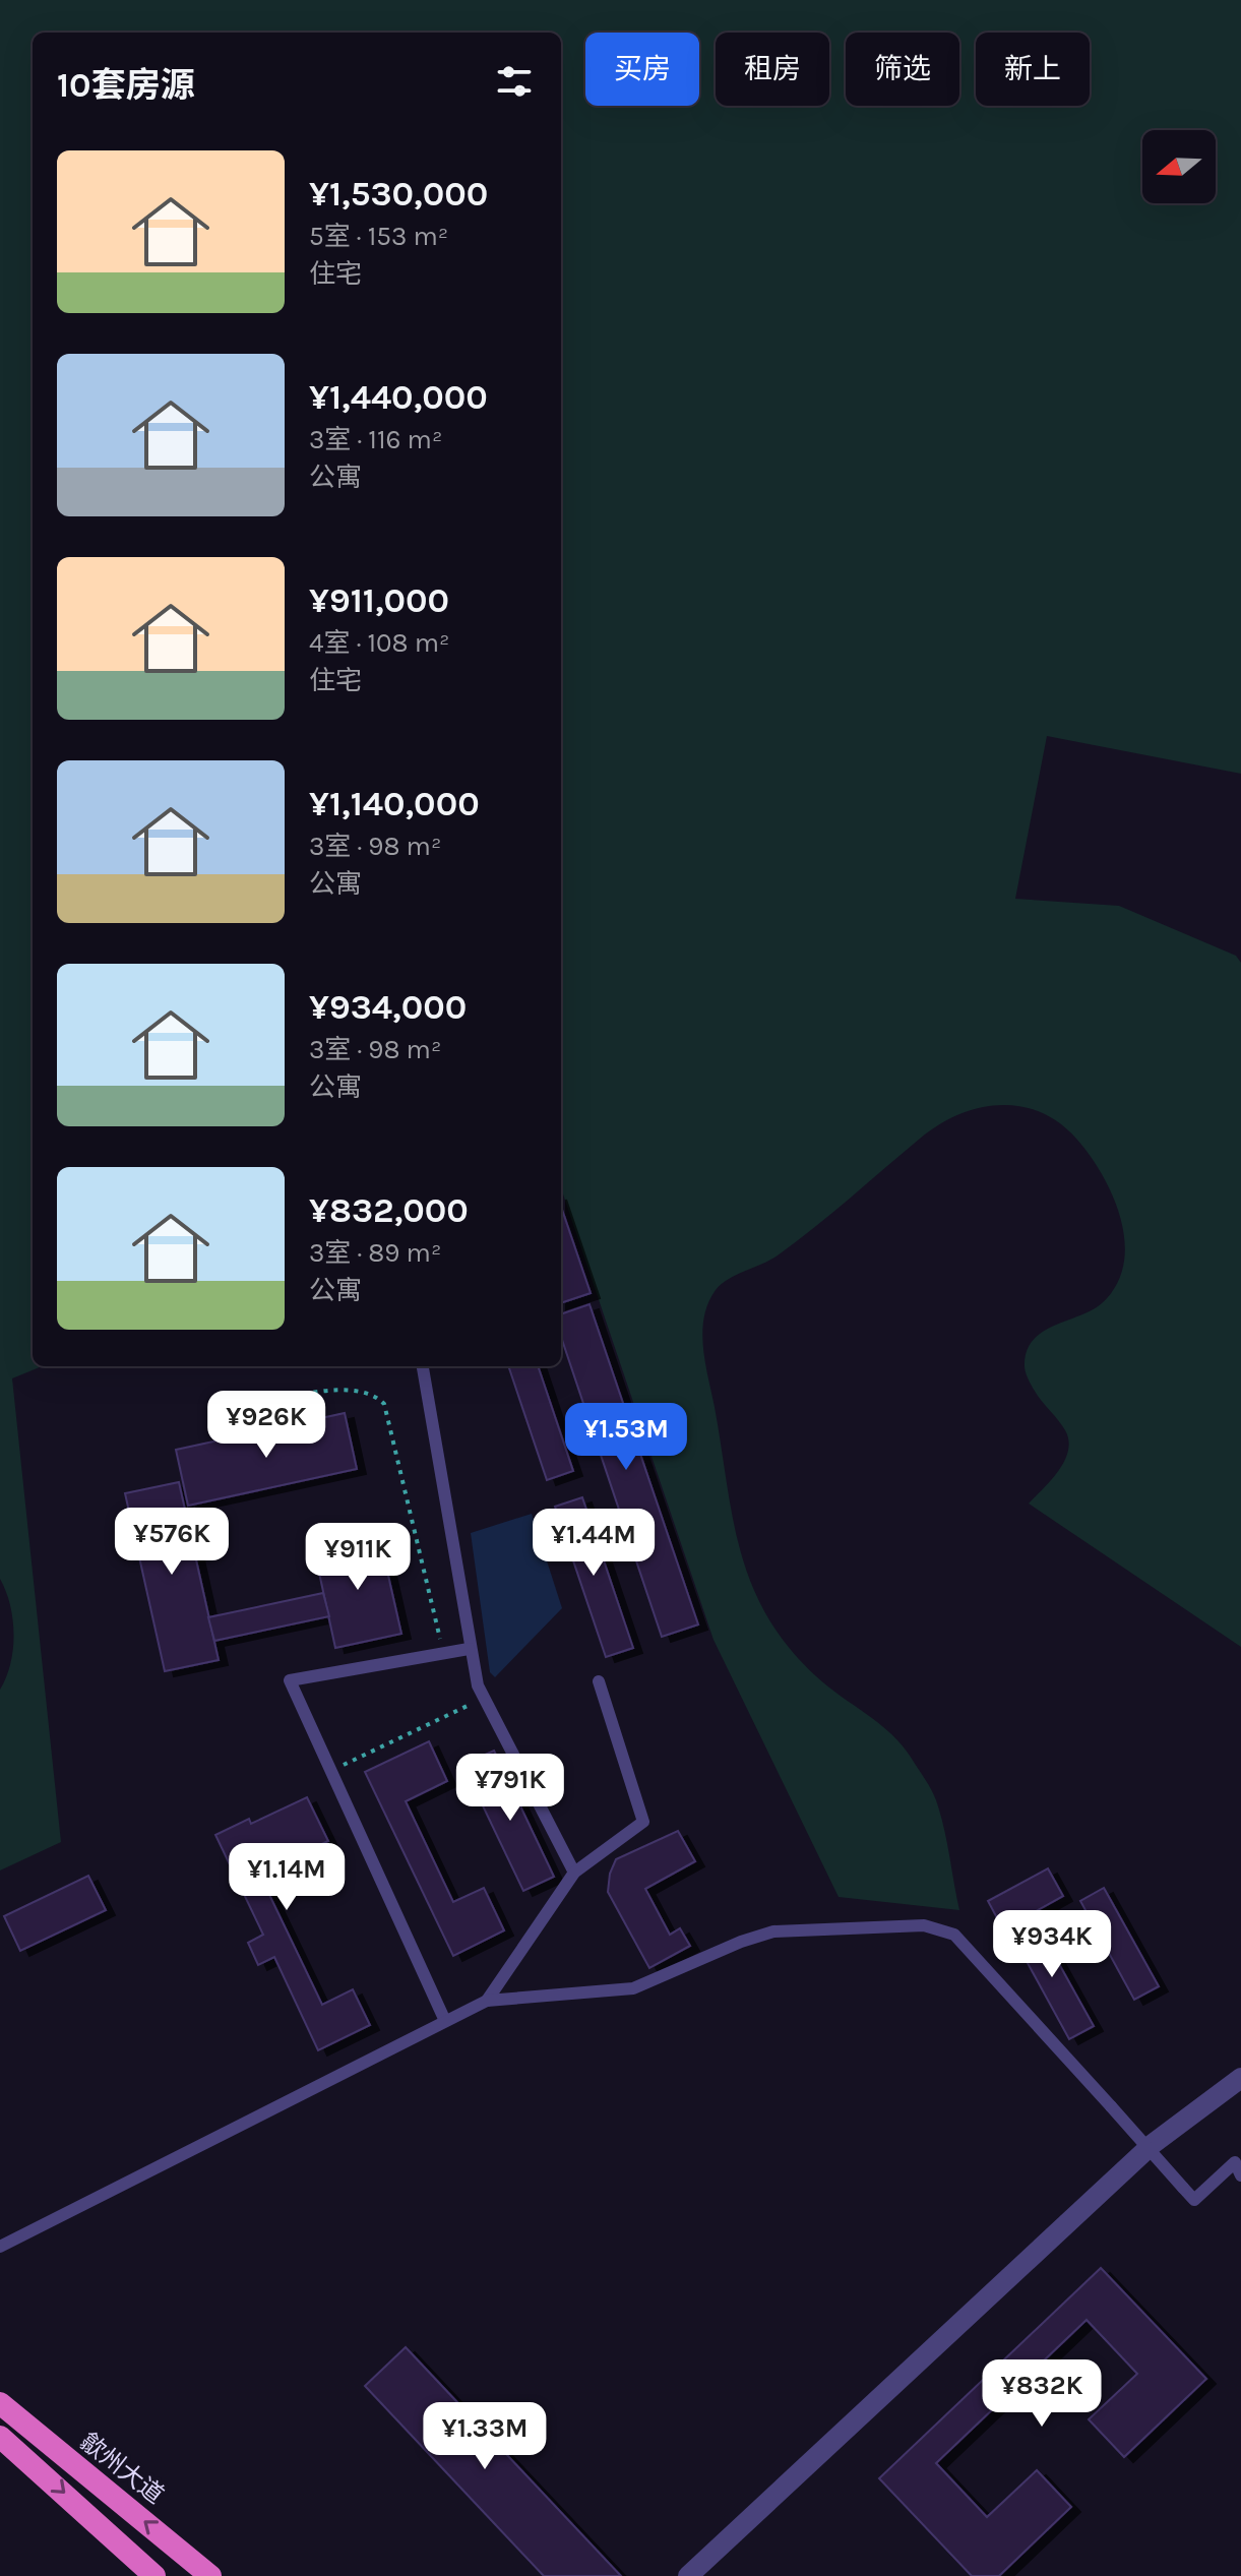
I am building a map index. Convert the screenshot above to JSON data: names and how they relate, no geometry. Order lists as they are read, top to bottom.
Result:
{
  "streets": {
    "highway": ["歙州大道"]
  },
  "north": "left",
  "page": {
    "chip": [
      "买房",
      "租房",
      "筛选",
      "新上"
    ],
    "heading": "10套房源",
    "list": [
      {
        "name": "¥1,530,000",
        "note": "5室 · 153 m² · 住宅"
      },
      {
        "name": "¥1,440,000",
        "note": "3室 · 116 m² · 公寓"
      },
      {
        "name": "¥911,000",
        "note": "4室 · 108 m² · 住宅"
      },
      {
        "name": "¥1,140,000",
        "note": "3室 · 98 m² · 公寓"
      },
      {
        "name": "¥934,000",
        "note": "3室 · 98 m² · 公寓"
      },
      {
        "name": "¥832,000",
        "note": "3室 · 89 m² · 公寓"
      }
    ],
    "price": [
      "¥926K",
      "¥1.53M",
      "¥576K",
      "¥1.44M",
      "¥911K",
      "¥791K",
      "¥1.14M",
      "¥934K",
      "¥832K",
      "¥1.33M"
    ]
  }
}
